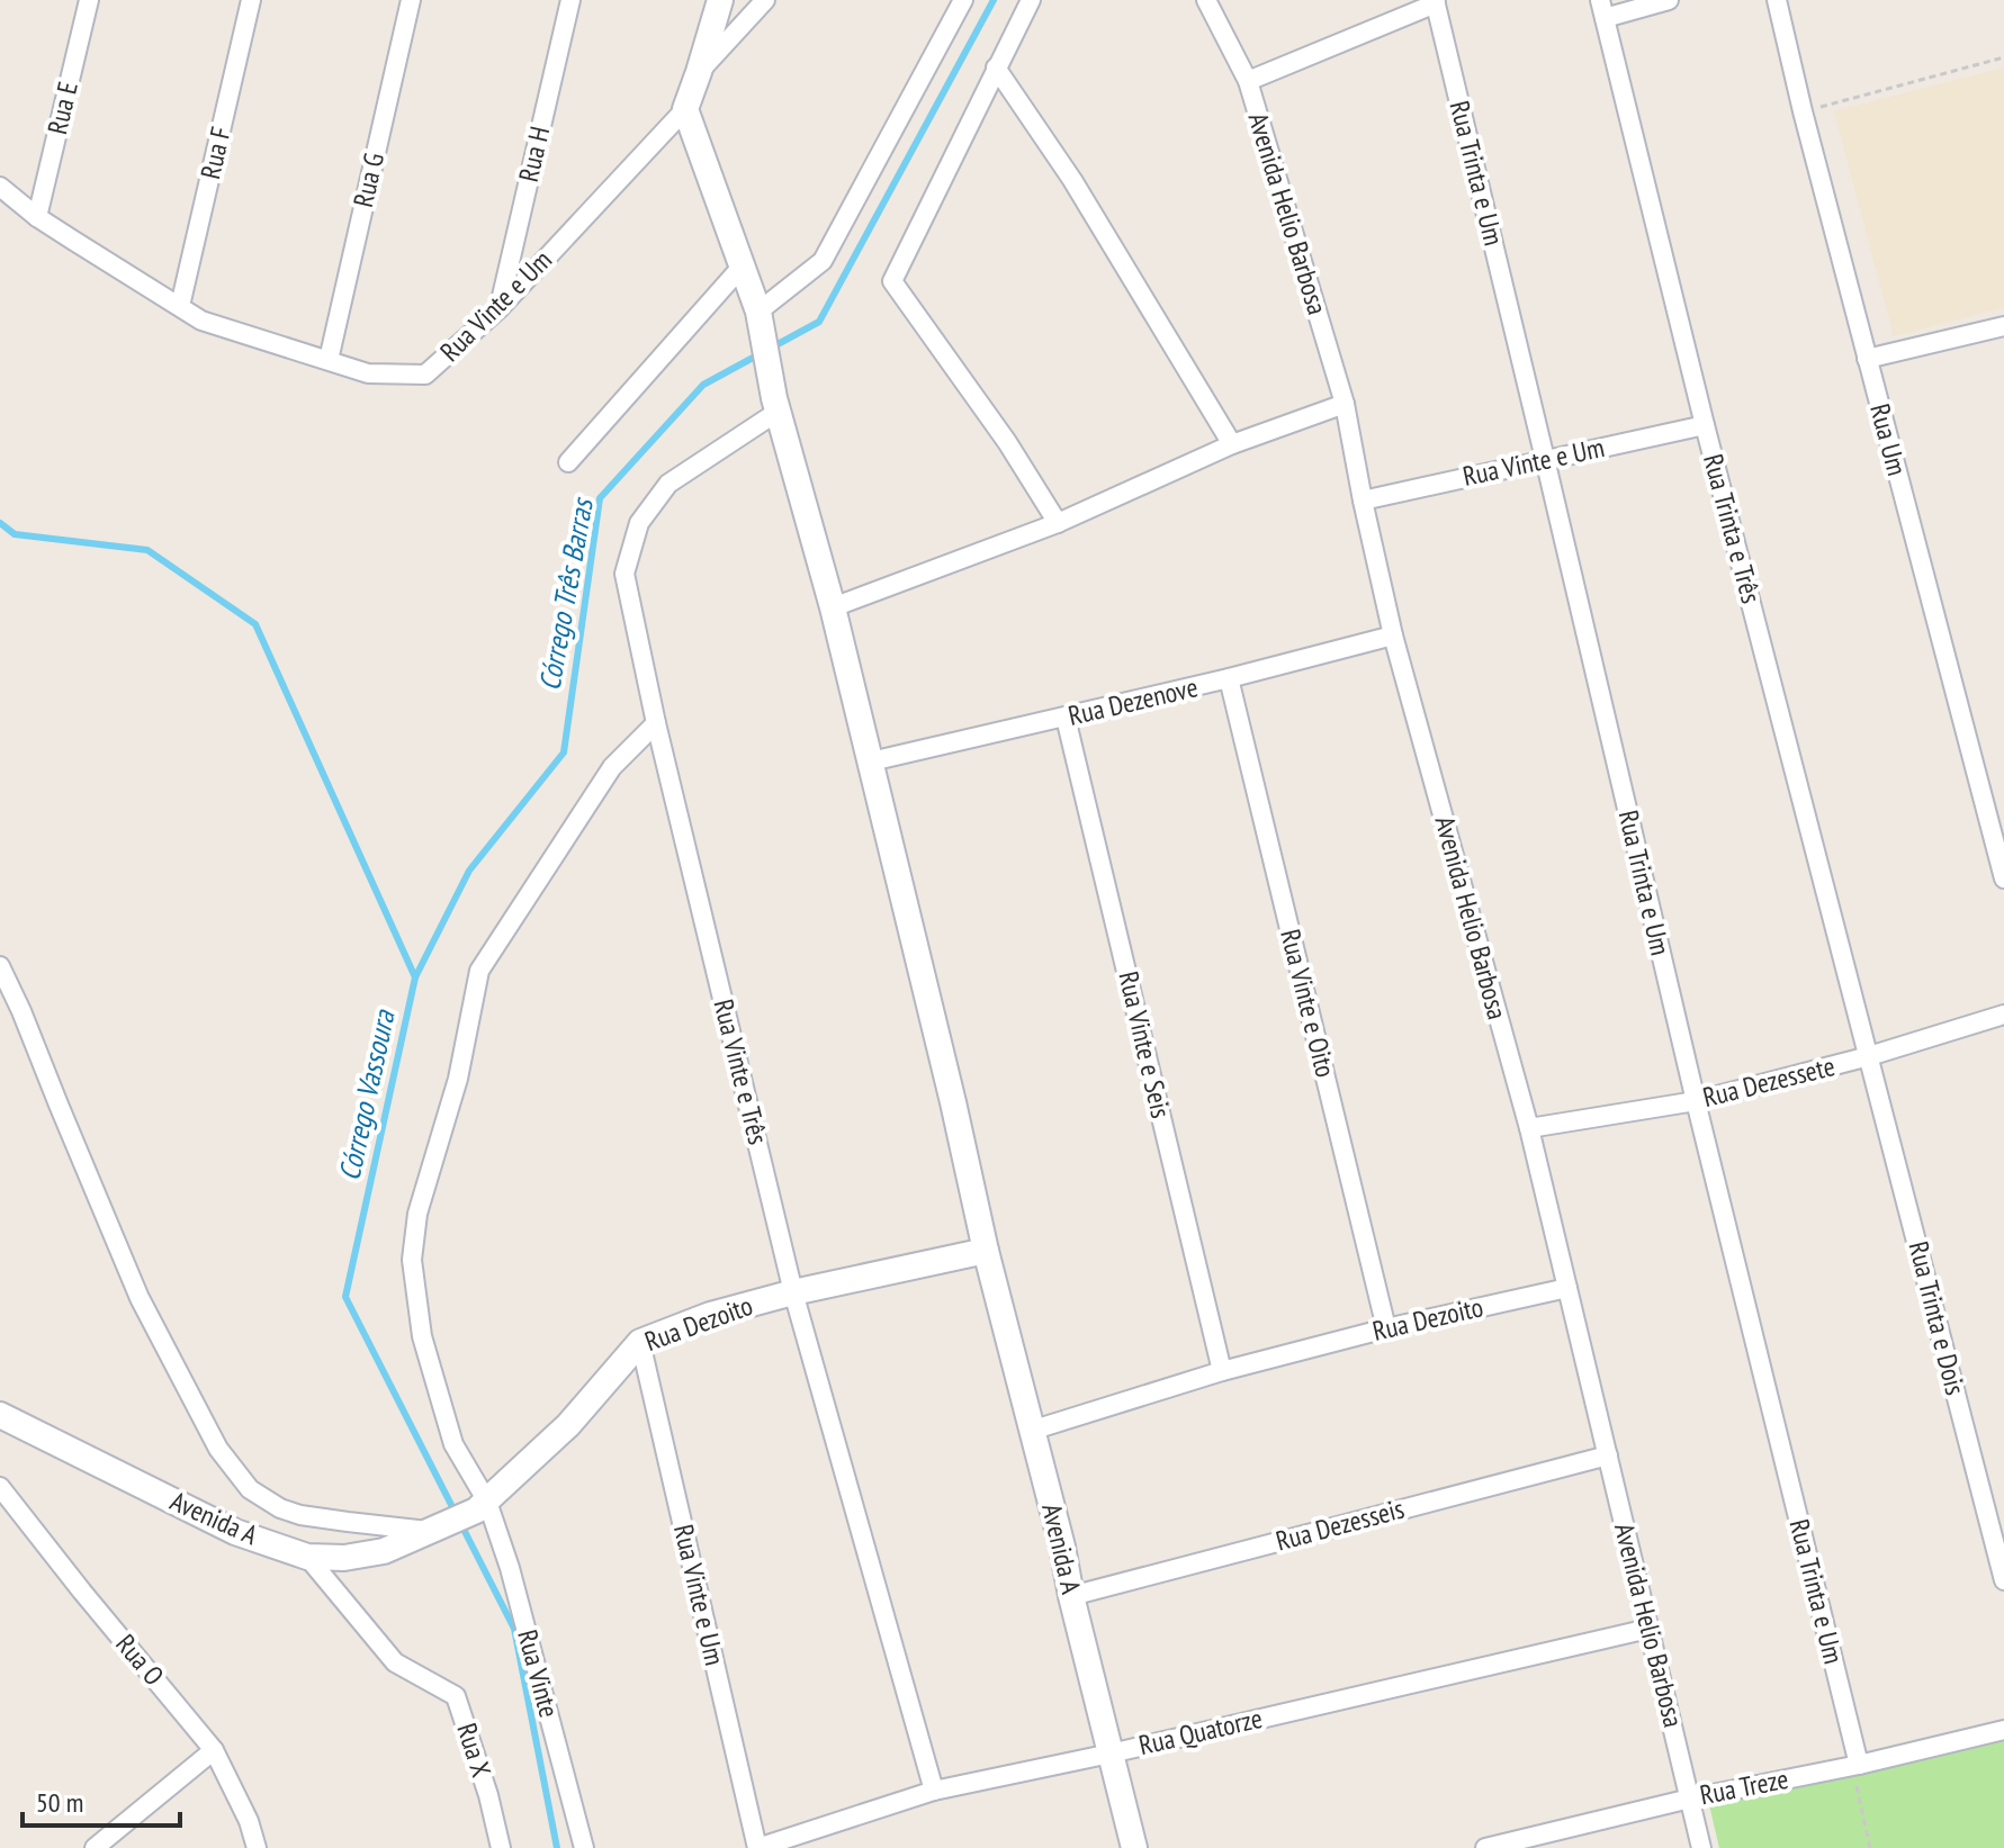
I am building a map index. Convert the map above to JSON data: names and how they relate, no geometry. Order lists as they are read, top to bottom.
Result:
{
  "streets": {
    "main road": ["Rua Vinte e Um", "Rua Dezoito", "Avenida A"],
    "street": [
      "Rua E",
      "Rua F",
      "Rua H",
      "Rua Trinta e Um",
      "Rua G",
      "Avenida Helio Barbosa",
      "Rua Um",
      "Rua Trinta e Três",
      "Rua Dezenove",
      "Rua Vinte e Oito",
      "Rua Vinte e Seis",
      "Rua Vinte e Três",
      "Rua Dezessete",
      "Rua Trinta e Dois",
      "Rua Dezesseis",
      "Rua O",
      "Rua Vinte",
      "Rua Quatorze",
      "Rua X",
      "Rua Treze"
    ]
  },
  "crossings": [
    ["Rua E", "Rua Vinte e Um"],
    ["Rua F", "Rua Vinte e Um"],
    ["Rua H", "Rua Vinte e Um"],
    ["Rua Trinta e Um", "Rua Vinte e Um"],
    ["Rua Trinta e Um", "Rua Dezessete"],
    ["Rua Trinta e Um", "Rua Treze"],
    ["Rua G", "Rua Vinte e Um"],
    ["Avenida Helio Barbosa", "Rua Vinte e Um"],
    ["Avenida Helio Barbosa", "Rua Dezenove"],
    ["Avenida Helio Barbosa", "Rua Dezessete"],
    ["Avenida Helio Barbosa", "Rua Dezoito"],
    ["Avenida Helio Barbosa", "Rua Dezesseis"],
    ["Avenida Helio Barbosa", "Rua Quatorze"],
    ["Avenida Helio Barbosa", "Rua Treze"],
    ["Rua Vinte e Um", "Rua Trinta e Três"],
    ["Rua Vinte e Um", "Rua Dezoito"],
    ["Rua Vinte e Um", "Rua Quatorze"],
    ["Rua Trinta e Três", "Rua Dezessete"],
    ["Rua Trinta e Três", "Rua Trinta e Dois"],
    ["Rua Dezenove", "Rua Vinte e Oito"],
    ["Rua Dezenove", "Rua Vinte e Seis"],
    ["Rua Vinte e Oito", "Rua Dezoito"],
    ["Rua Vinte e Seis", "Rua Dezoito"],
    ["Rua Vinte e Três", "Rua Dezoito"],
    ["Rua Vinte e Três", "Rua Vinte"],
    ["Rua Vinte e Três", "Rua Quatorze"],
    ["Rua Dezessete", "Rua Trinta e Dois"],
    ["Rua Dezoito", "Avenida A"],
    ["Rua Dezoito", "Rua Vinte"],
    ["Avenida A", "Rua Dezesseis"],
    ["Avenida A", "Rua Quatorze"],
    ["Avenida A", "Rua X"]
  ],
  "water": ["Córrego Três Barras", "Córrego Vassoura"],
  "scale_bar": "50 m"
}
